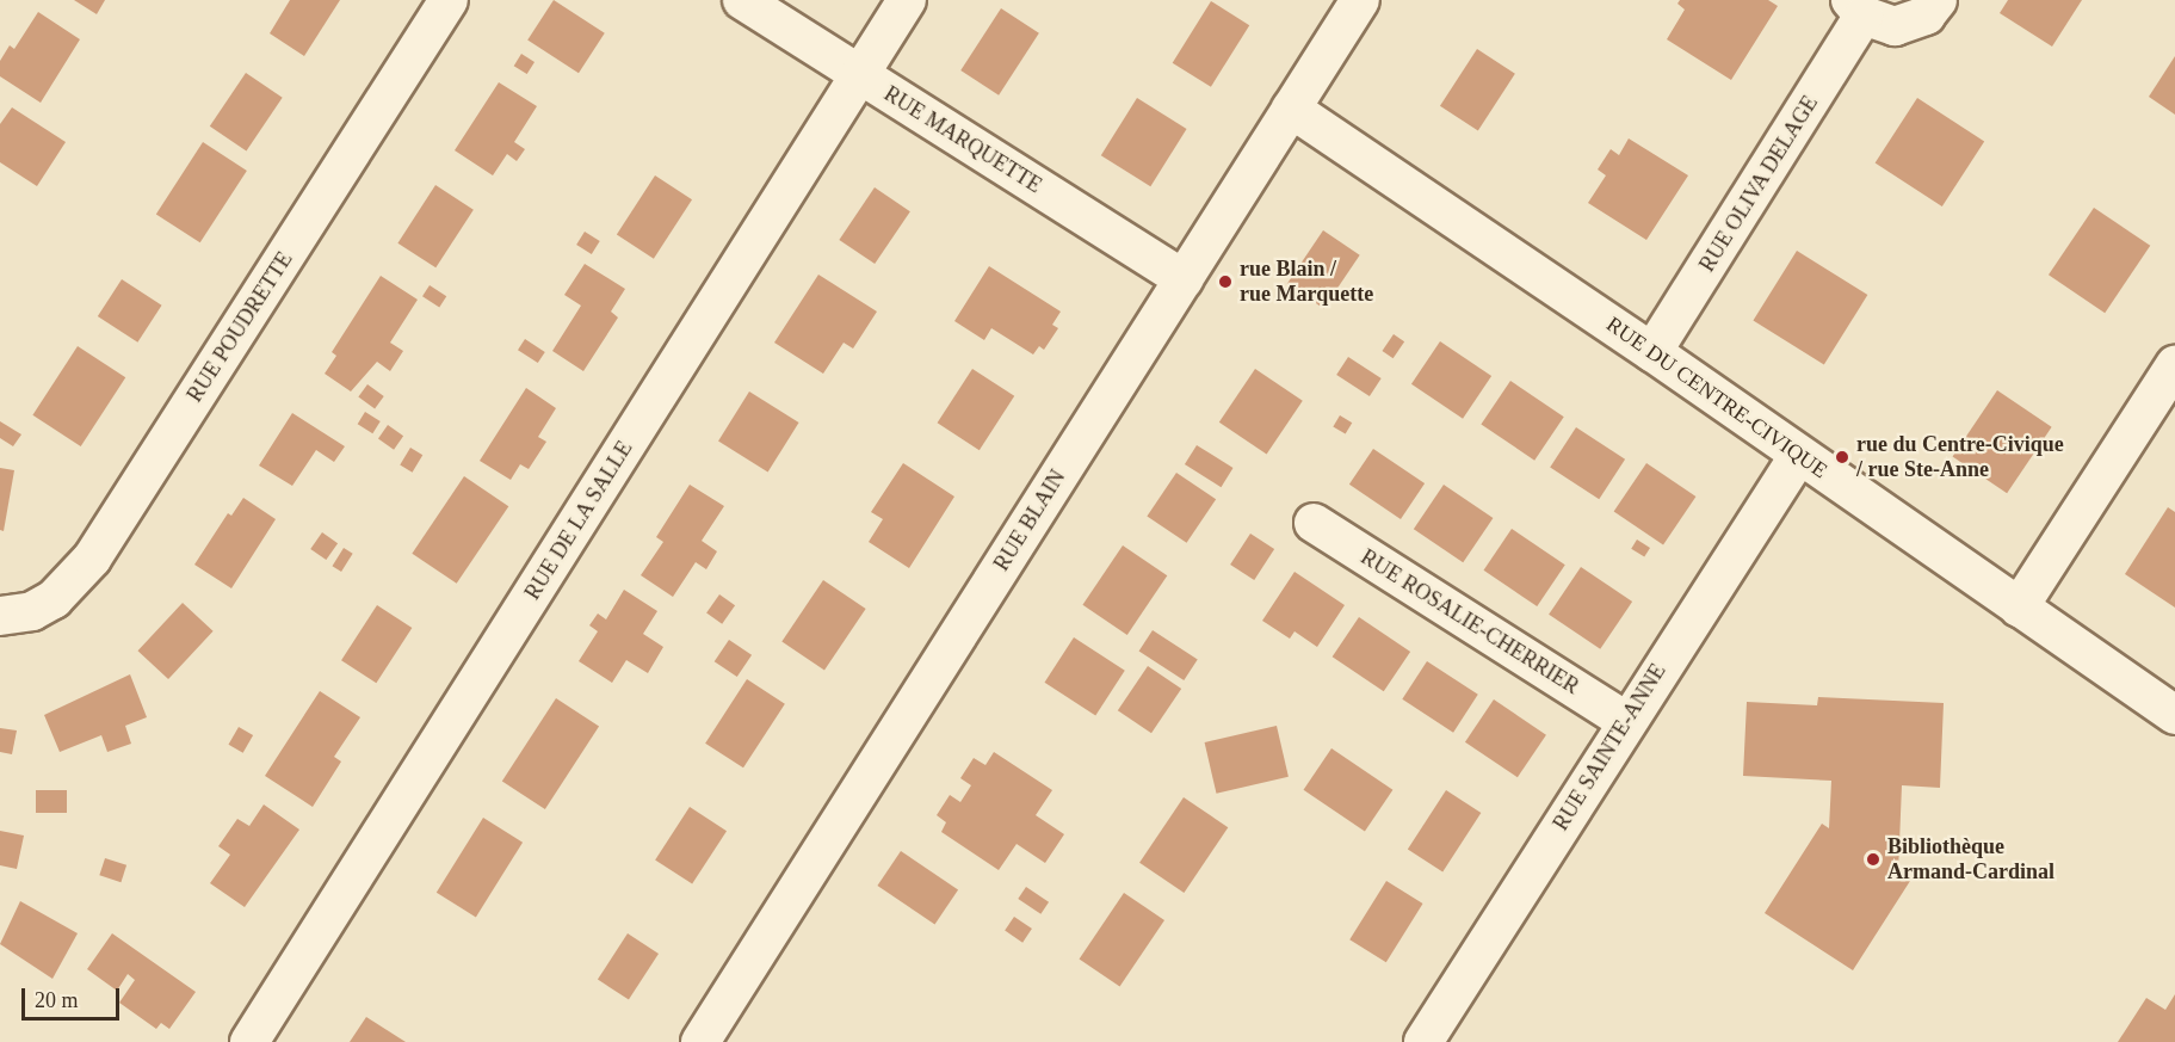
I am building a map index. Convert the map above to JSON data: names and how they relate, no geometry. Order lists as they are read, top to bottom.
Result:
{
  "streets": {
    "street": [
      "RUE MARQUETTE",
      "RUE OLIVA DELAGE",
      "RUE POUDRETTE",
      "RUE DU CENTRE-CIVIQUE",
      "RUE DE LA SALLE",
      "RUE BLAIN",
      "RUE ROSALIE-CHERRIER",
      "RUE SAINTE-ANNE"
    ]
  },
  "crossings": [
    ["RUE MARQUETTE", "RUE DE LA SALLE"],
    ["RUE MARQUETTE", "RUE BLAIN"],
    ["RUE OLIVA DELAGE", "RUE DU CENTRE-CIVIQUE"],
    ["RUE DU CENTRE-CIVIQUE", "RUE BLAIN"],
    ["RUE DU CENTRE-CIVIQUE", "RUE SAINTE-ANNE"],
    ["RUE ROSALIE-CHERRIER", "RUE SAINTE-ANNE"]
  ],
  "places": ["rue Blain / rue Marquette", "rue du Centre-Civique / rue Ste-Anne", "Bibliothèque Armand-Cardinal"],
  "scale_bar": "20 m"
}
